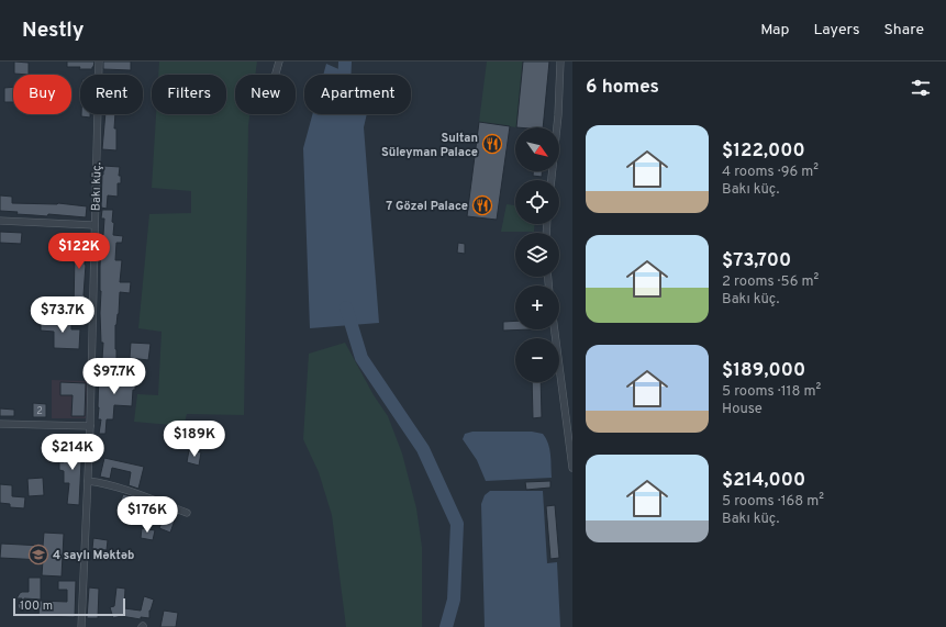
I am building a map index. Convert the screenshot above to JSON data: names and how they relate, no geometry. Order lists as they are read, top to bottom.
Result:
{
  "streets": {
    "street": ["Bakı küç."]
  },
  "places": {
    "restaurant": ["Sultan Süleyman Palace", "7 Gözəl Palace"],
    "school or university": ["4 saylı Məktəb"]
  },
  "house_numbers": ["2"],
  "scale_bar": "100 m",
  "north": "bottom right",
  "page": {
    "header": "Nestly",
    "nav": ["Map", "Layers", "Share"],
    "heading": "6 homes",
    "chip": [
      "Buy",
      "Rent",
      "Filters",
      "New",
      "Apartment"
    ],
    "list": [
      {
        "name": "$122,000",
        "note": "4 rooms · 96 m² · Bakı küç."
      },
      {
        "name": "$73,700",
        "note": "2 rooms · 56 m² · Bakı küç."
      },
      {
        "name": "$189,000",
        "note": "5 rooms · 118 m² · House"
      },
      {
        "name": "$214,000",
        "note": "5 rooms · 168 m² · Bakı küç."
      }
    ],
    "map_buttons": ["+", "−"],
    "price": [
      "$122K",
      "$73.7K",
      "$97.7K",
      "$189K",
      "$214K",
      "$176K"
    ],
    "scale": "100 m"
  }
}
